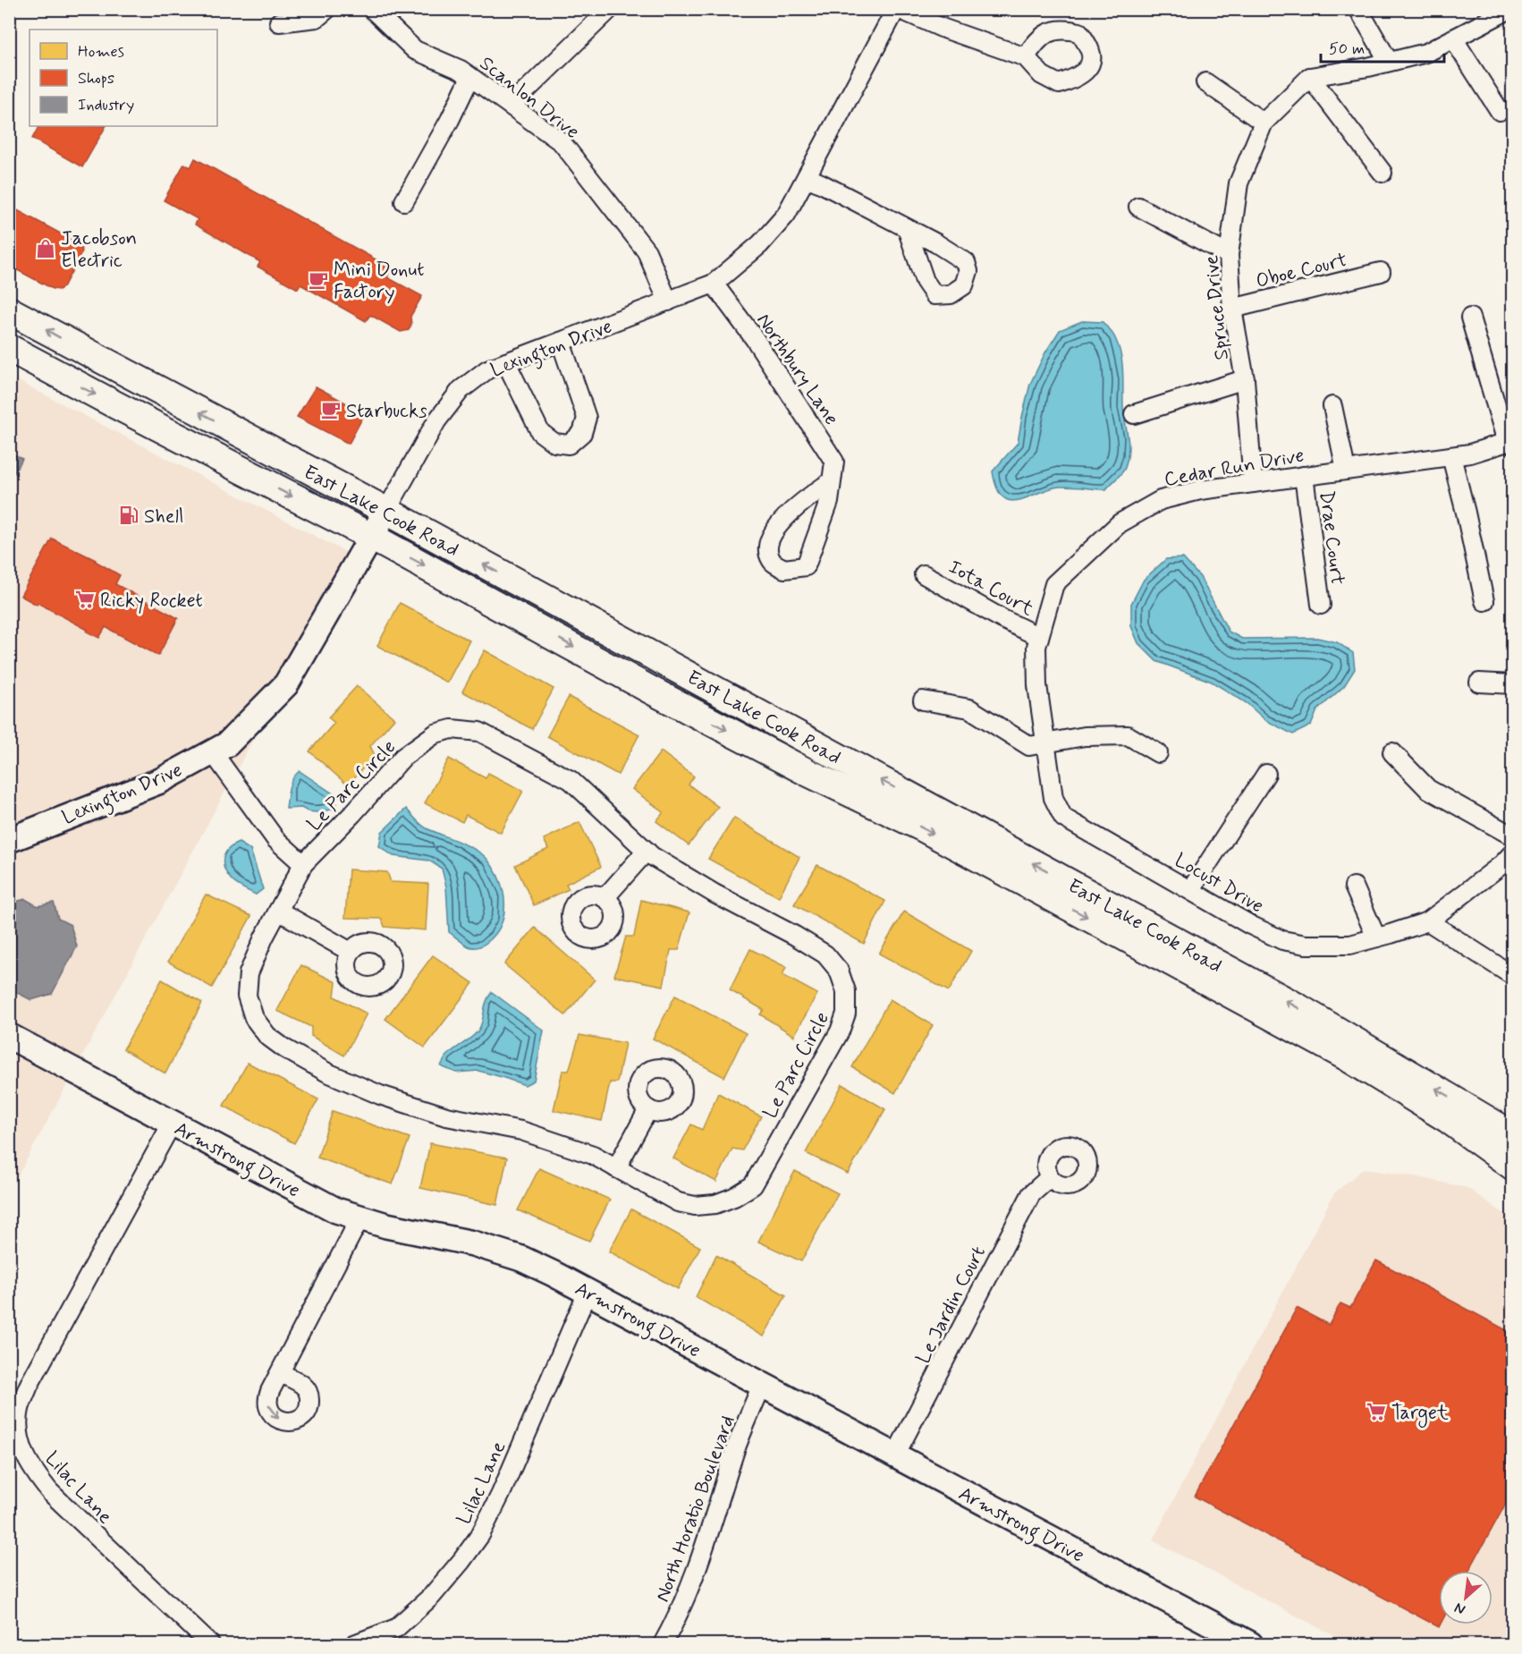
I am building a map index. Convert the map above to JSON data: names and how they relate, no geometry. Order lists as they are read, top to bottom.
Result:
{
  "streets": {
    "main road": ["East Lake Cook Road"],
    "street": [
      "Scanlon Drive",
      "Oboe Court",
      "Spruce Drive",
      "Lexington Drive",
      "Northbury Lane",
      "Cedar Run Drive",
      "Drae Court",
      "Iota Court",
      "Le Parc Circle",
      "Locust Drive",
      "Armstrong Drive",
      "Le Jardin Court",
      "Lilac Lane",
      "North Horatio Boulevard"
    ]
  },
  "crossings": [
    ["Scanlon Drive", "Lexington Drive"],
    ["Oboe Court", "Spruce Drive"],
    ["Spruce Drive", "Cedar Run Drive"],
    ["Lexington Drive", "Northbury Lane"],
    ["Lexington Drive", "East Lake Cook Road"],
    ["Cedar Run Drive", "Drae Court"],
    ["Cedar Run Drive", "Iota Court"],
    ["Cedar Run Drive", "Locust Drive"],
    ["Iota Court", "Locust Drive"],
    ["Armstrong Drive", "Le Jardin Court"],
    ["Armstrong Drive", "Lilac Lane"],
    ["Armstrong Drive", "North Horatio Boulevard"]
  ],
  "places": {
    "shop": ["Jacobson Electric"],
    "cafe": ["Mini Donut Factory", "Starbucks"],
    "fuel station": ["Shell"],
    "supermarket": ["Ricky Rocket", "Target"]
  },
  "legend": ["Homes", "Shops", "Industry"],
  "scale_bar": "50 m",
  "north": "bottom left"
}
